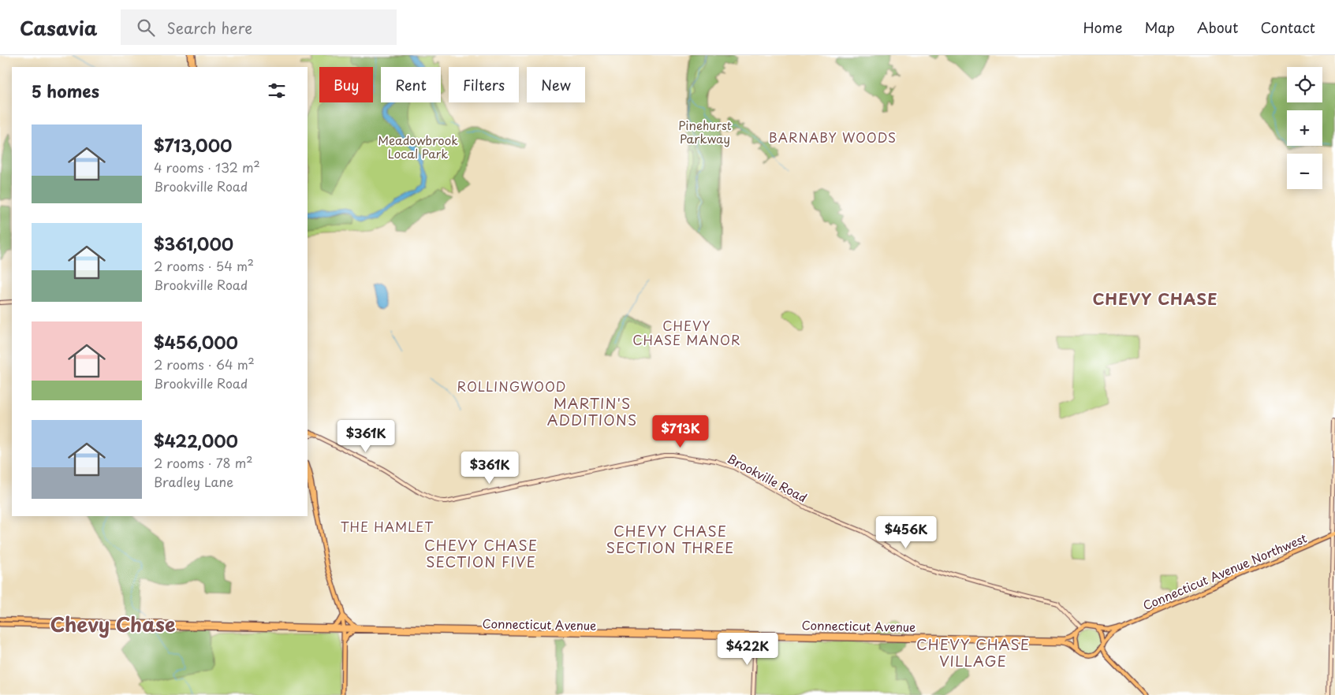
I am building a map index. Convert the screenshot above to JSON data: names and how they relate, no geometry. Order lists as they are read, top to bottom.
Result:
{
  "streets": {
    "main road": ["Brookville Road", "Connecticut Avenue Northwest", "Connecticut Avenue"]
  },
  "crossings": [
    ["Brookville Road", "Connecticut Avenue Northwest"],
    ["Brookville Road", "Connecticut Avenue"],
    ["Connecticut Avenue Northwest", "Connecticut Avenue"]
  ],
  "districts": [
    "BARNABY WOODS",
    "CHEVY CHASE",
    "CHEVY CHASE MANOR",
    "ROLLINGWOOD",
    "MARTIN'S ADDITIONS",
    "THE HAMLET",
    "CHEVY CHASE SECTION THREE",
    "CHEVY CHASE SECTION FIVE",
    "Chevy Chase",
    "CHEVY CHASE VILLAGE"
  ],
  "parks": ["Pinehurst Parkway", "Meadowbrook Local Park"],
  "page": {
    "header": "Casavia",
    "search": "Search here",
    "nav": [
      "Home",
      "Map",
      "About",
      "Contact"
    ],
    "map_buttons": ["+", "−"],
    "chip": [
      "Buy",
      "Rent",
      "Filters",
      "New"
    ],
    "heading": "5 homes",
    "list": [
      {
        "name": "$713,000",
        "note": "4 rooms · 132 m² · Brookville Road"
      },
      {
        "name": "$361,000",
        "note": "2 rooms · 54 m² · Brookville Road"
      },
      {
        "name": "$456,000",
        "note": "2 rooms · 64 m² · Brookville Road"
      },
      {
        "name": "$422,000",
        "note": "2 rooms · 78 m² · Bradley Lane"
      }
    ],
    "price": [
      "$713K",
      "$361K",
      "$361K",
      "$456K",
      "$422K"
    ]
  }
}
